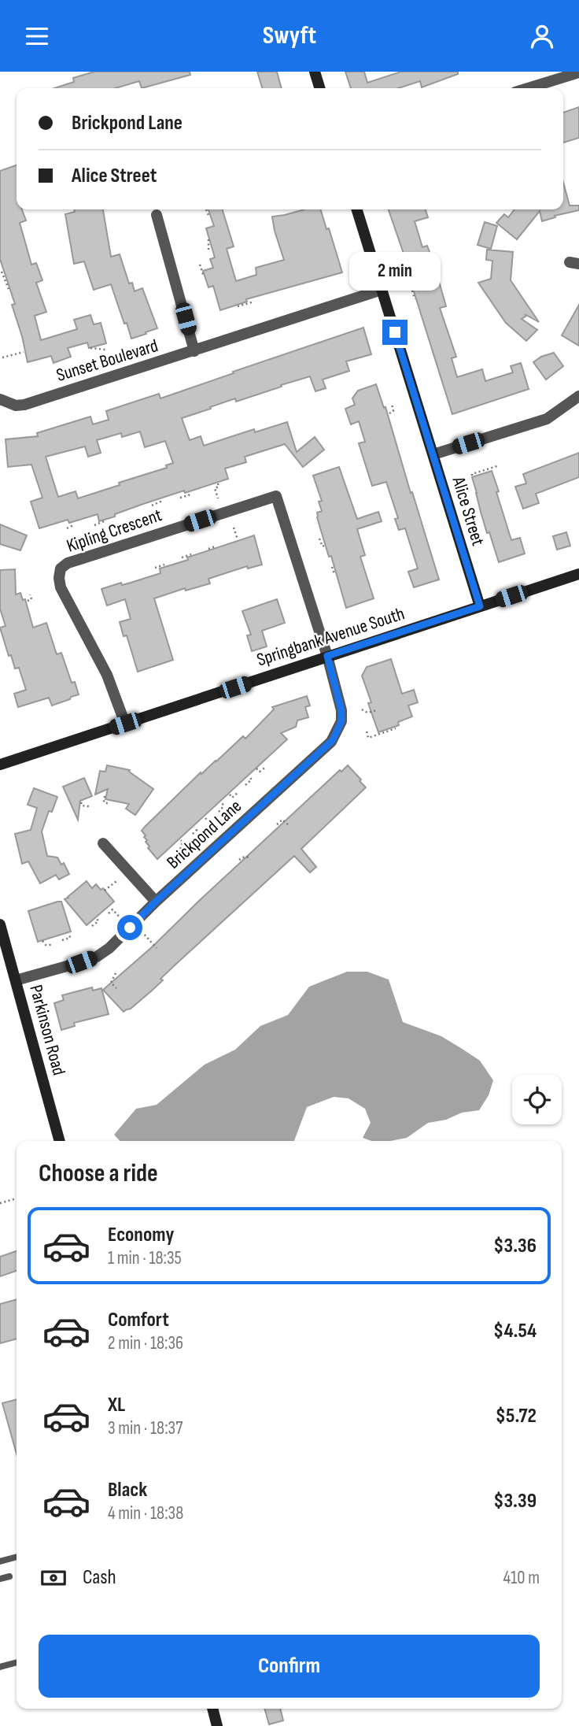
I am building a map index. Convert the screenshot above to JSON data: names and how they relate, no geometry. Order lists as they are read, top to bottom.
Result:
{
  "streets": {
    "main road": ["Alice Street", "Springbank Avenue South", "Parkinson Road"],
    "street": ["Sunset Boulevard", "Kipling Crescent", "Brickpond Lane"]
  },
  "crossings": [
    ["Sunset Boulevard", "Alice Street"],
    ["Alice Street", "Springbank Avenue South"],
    ["Kipling Crescent", "Springbank Avenue South"],
    ["Kipling Crescent", "Brickpond Lane"],
    ["Springbank Avenue South", "Brickpond Lane"],
    ["Brickpond Lane", "Parkinson Road"]
  ],
  "page": {
    "header": "Swyft",
    "banner": ["Brickpond Lane", "Alice Street"],
    "bubble": "2 min",
    "heading": "Choose a ride",
    "list": [
      {
        "name": "Economy",
        "note": "1 min · 18:35",
        "value": "$3.36"
      },
      {
        "name": "Comfort",
        "note": "2 min · 18:36",
        "value": "$4.54"
      },
      {
        "name": "XL",
        "note": "3 min · 18:37",
        "value": "$5.72"
      },
      {
        "name": "Black",
        "note": "4 min · 18:38",
        "value": "$3.39"
      }
    ],
    "pay": ["Cash", "410 m"],
    "buttons": "Confirm"
  }
}
